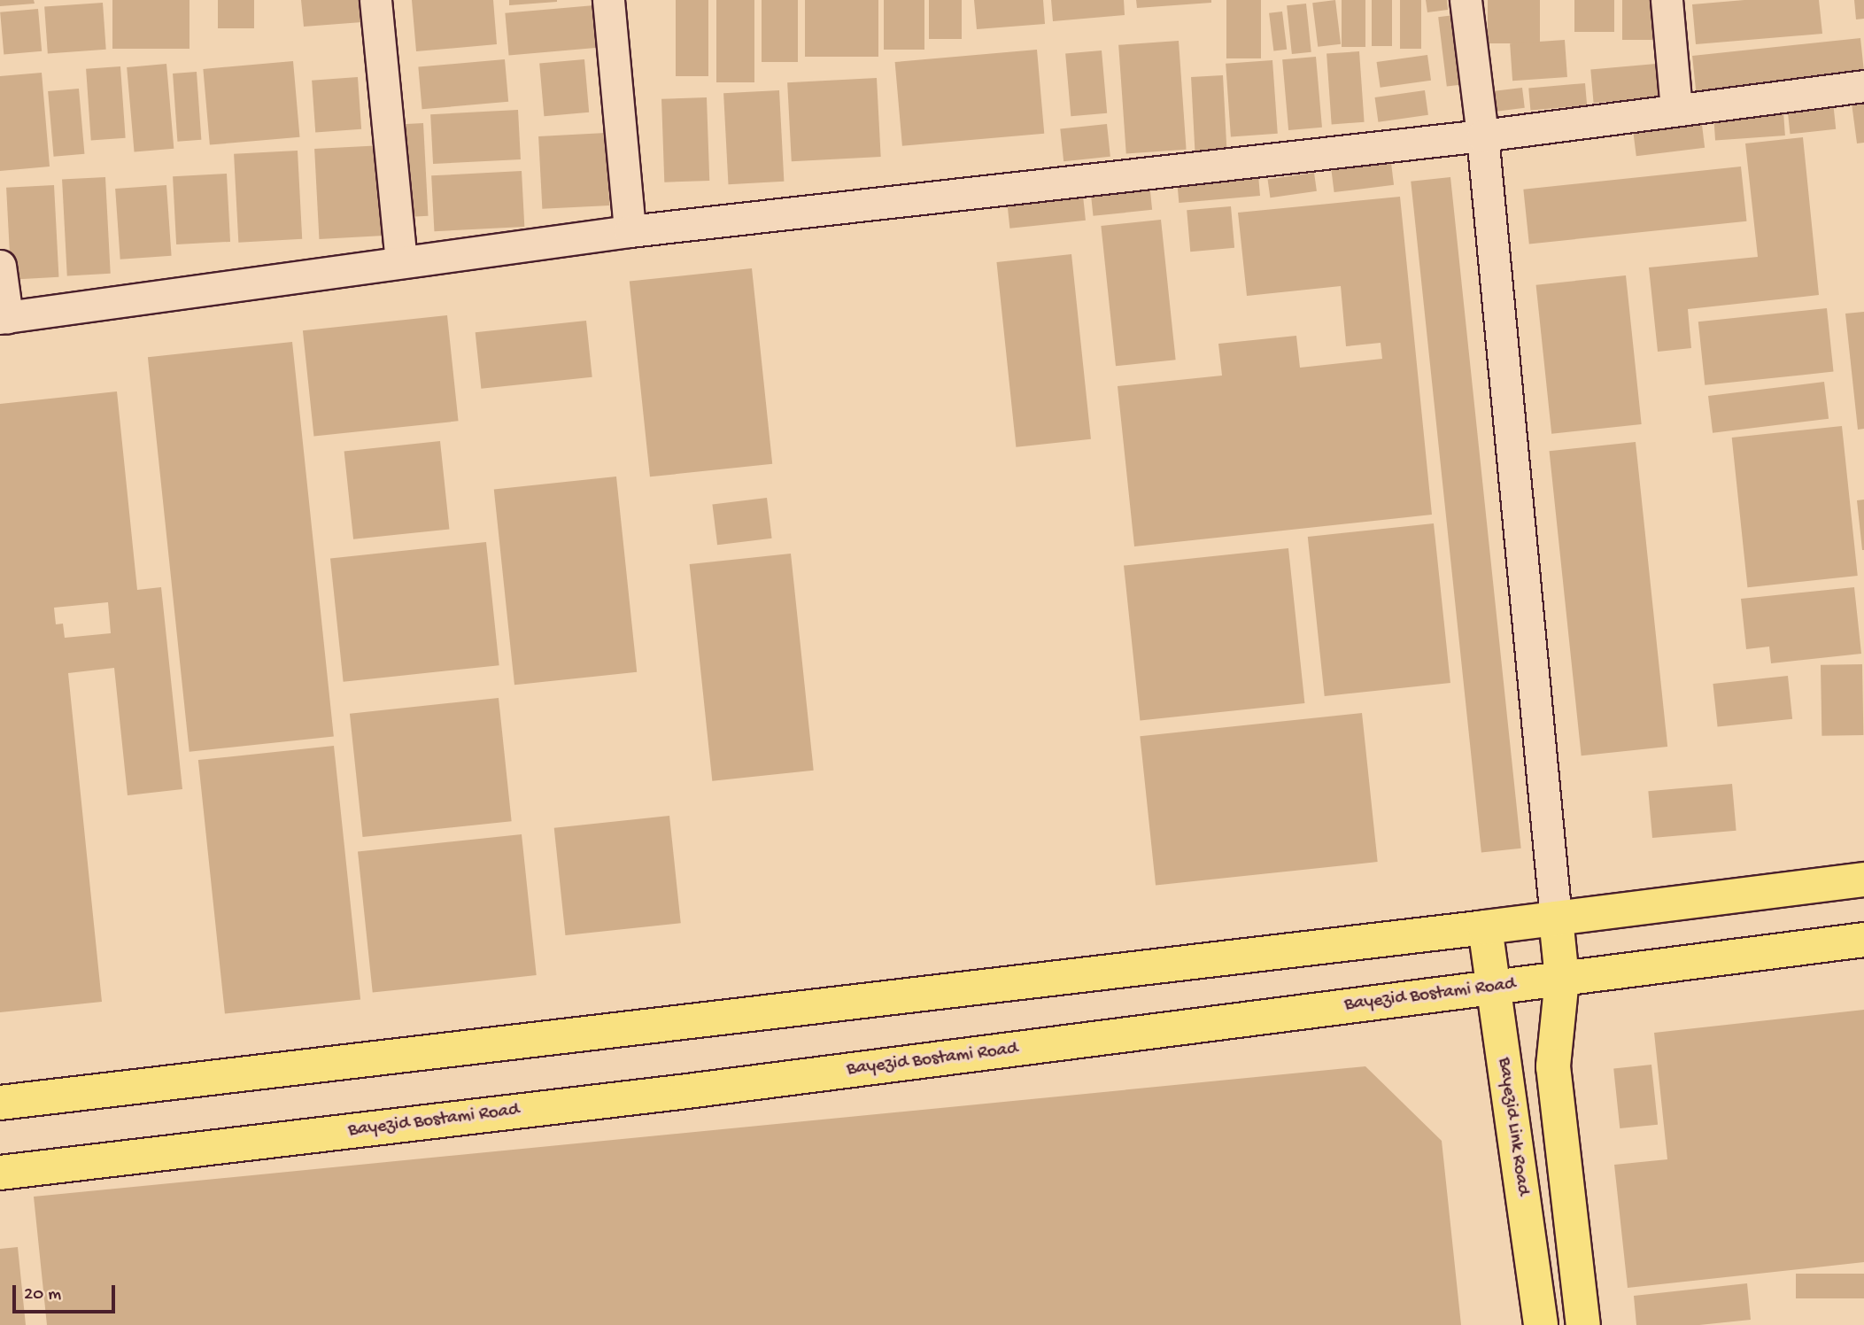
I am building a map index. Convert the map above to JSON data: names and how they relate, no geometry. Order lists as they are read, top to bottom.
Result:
{
  "streets": {
    "main road": ["Bayezid Bostami Road", "Bayezid Link Road"]
  },
  "crossings": [
    ["Bayezid Bostami Road", "Bayezid Link Road"]
  ],
  "scale_bar": "20 m"
}
